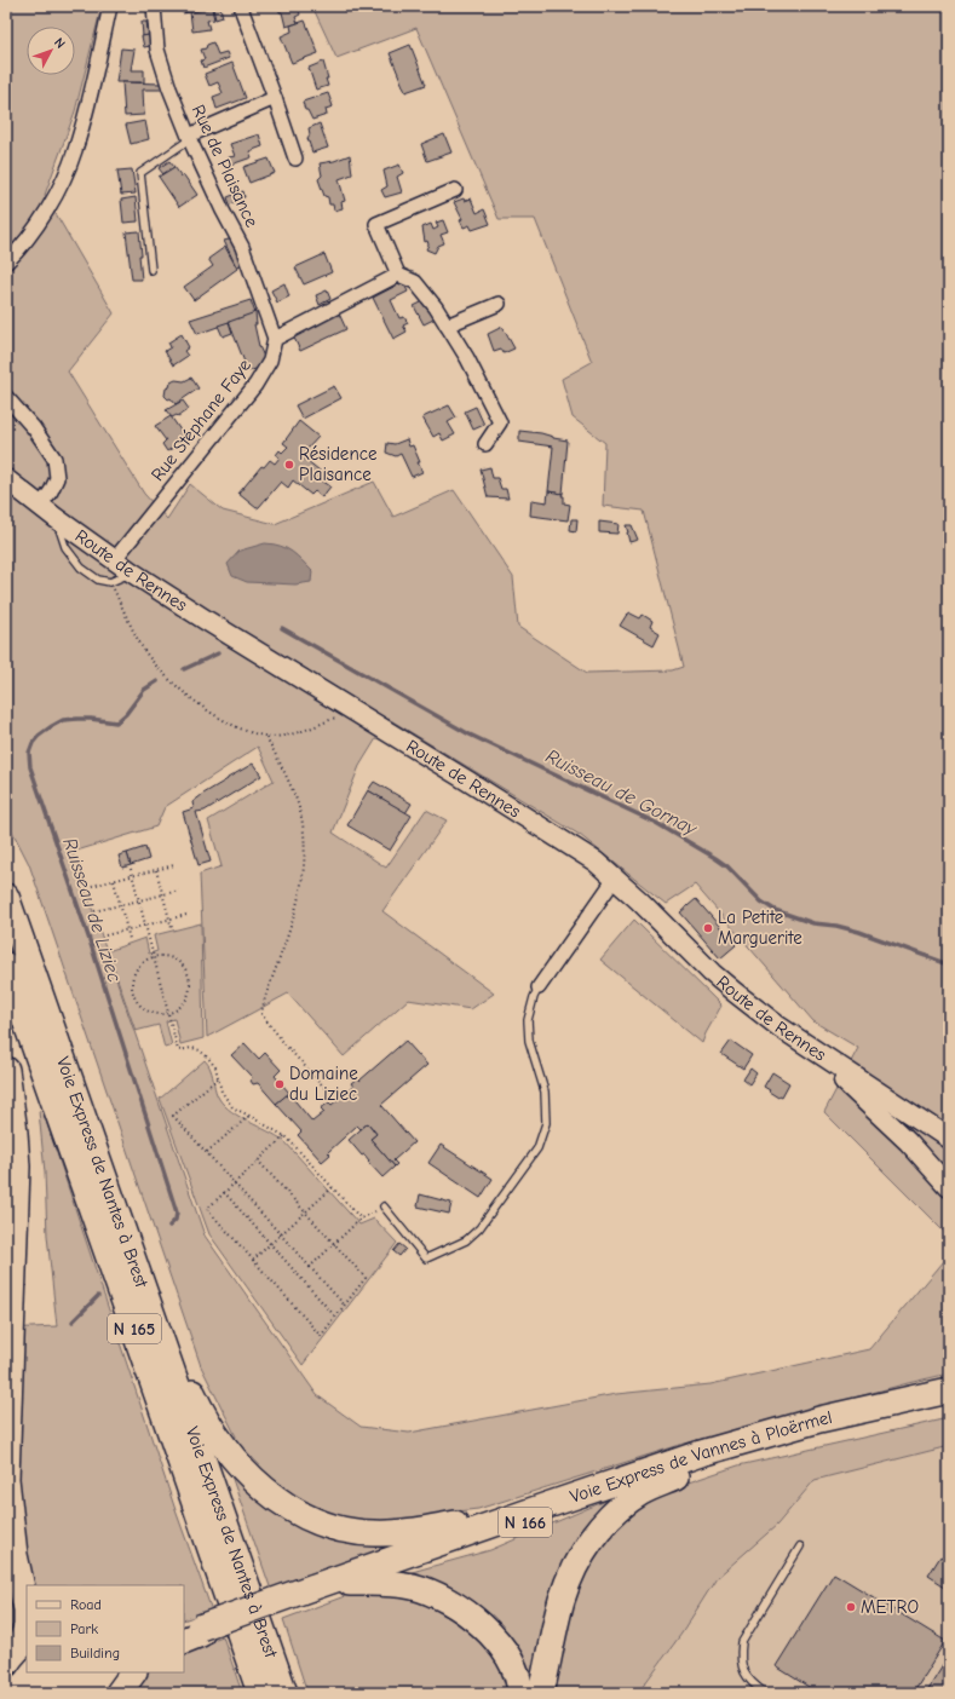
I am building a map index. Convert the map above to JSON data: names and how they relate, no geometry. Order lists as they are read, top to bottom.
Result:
{
  "streets": {
    "highway": [
      "Voie Express de Nantes à Brest",
      "N 165",
      "Voie Express de Vannes à Ploërmel",
      "N 166"
    ],
    "main road": ["Route de Rennes"],
    "street": ["Rue de Plaisance", "Rue Stéphane Faye"]
  },
  "crossings": [
    ["Rue de Plaisance", "Rue Stéphane Faye"],
    ["Rue Stéphane Faye", "Route de Rennes"]
  ],
  "water": ["Ruisseau de Gornay", "Ruisseau de Liziec"],
  "places": [
    "Résidence Plaisance",
    "La Petite Marguerite",
    "Domaine du Liziec",
    "METRO"
  ],
  "legend": ["Road", "Park", "Building"],
  "north": "top right"
}
